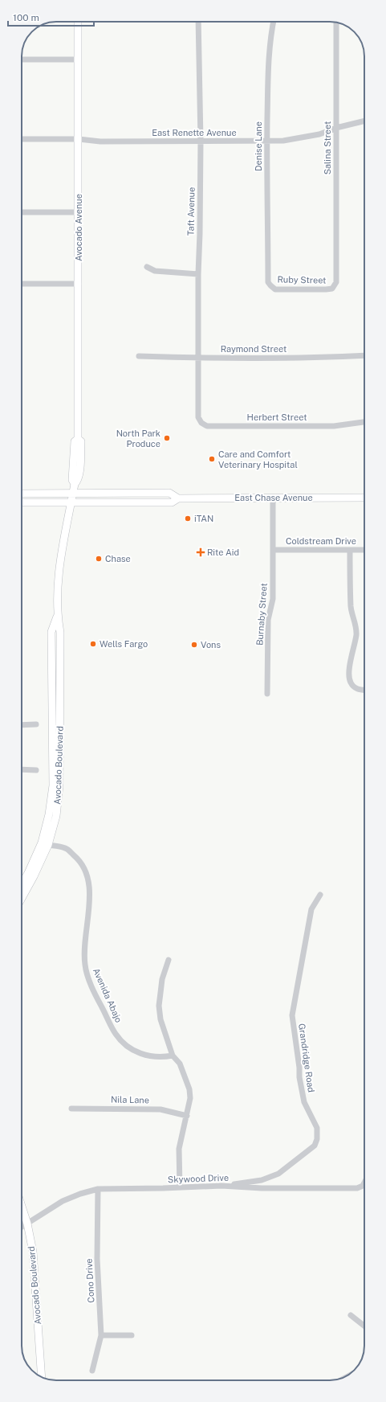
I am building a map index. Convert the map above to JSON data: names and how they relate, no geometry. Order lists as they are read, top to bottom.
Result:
{
  "streets": {
    "main road": ["Avocado Avenue", "East Chase Avenue", "Avocado Boulevard"],
    "street": [
      "East Renette Avenue",
      "Denise Lane",
      "Salina Street",
      "Taft Avenue",
      "Ruby Street",
      "Raymond Street",
      "Herbert Street",
      "Coldstream Drive",
      "Burnaby Street",
      "Avenida Abajo",
      "Grandridge Road",
      "Nila Lane",
      "Skywood Drive",
      "Cono Drive"
    ]
  },
  "crossings": [
    ["East Renette Avenue", "Denise Lane"],
    ["East Renette Avenue", "Salina Street"],
    ["East Renette Avenue", "Taft Avenue"],
    ["East Renette Avenue", "Avocado Avenue"],
    ["Denise Lane", "Ruby Street"],
    ["Salina Street", "Ruby Street"],
    ["Taft Avenue", "Raymond Street"],
    ["Taft Avenue", "Herbert Street"],
    ["Avocado Avenue", "East Chase Avenue"],
    ["Avocado Avenue", "Avocado Boulevard"],
    ["East Chase Avenue", "Burnaby Street"],
    ["East Chase Avenue", "Avocado Boulevard"],
    ["Coldstream Drive", "Burnaby Street"],
    ["Avocado Boulevard", "Avenida Abajo"],
    ["Avocado Boulevard", "Skywood Drive"],
    ["Grandridge Road", "Skywood Drive"],
    ["Skywood Drive", "Cono Drive"]
  ],
  "places": {
    "other": [
      "North Park Produce",
      "Care and Comfort Veterinary Hospital",
      "iTAN",
      "Chase",
      "Wells Fargo",
      "Vons"
    ],
    "health": ["Rite Aid"]
  },
  "scale_bar": "100 m"
}
